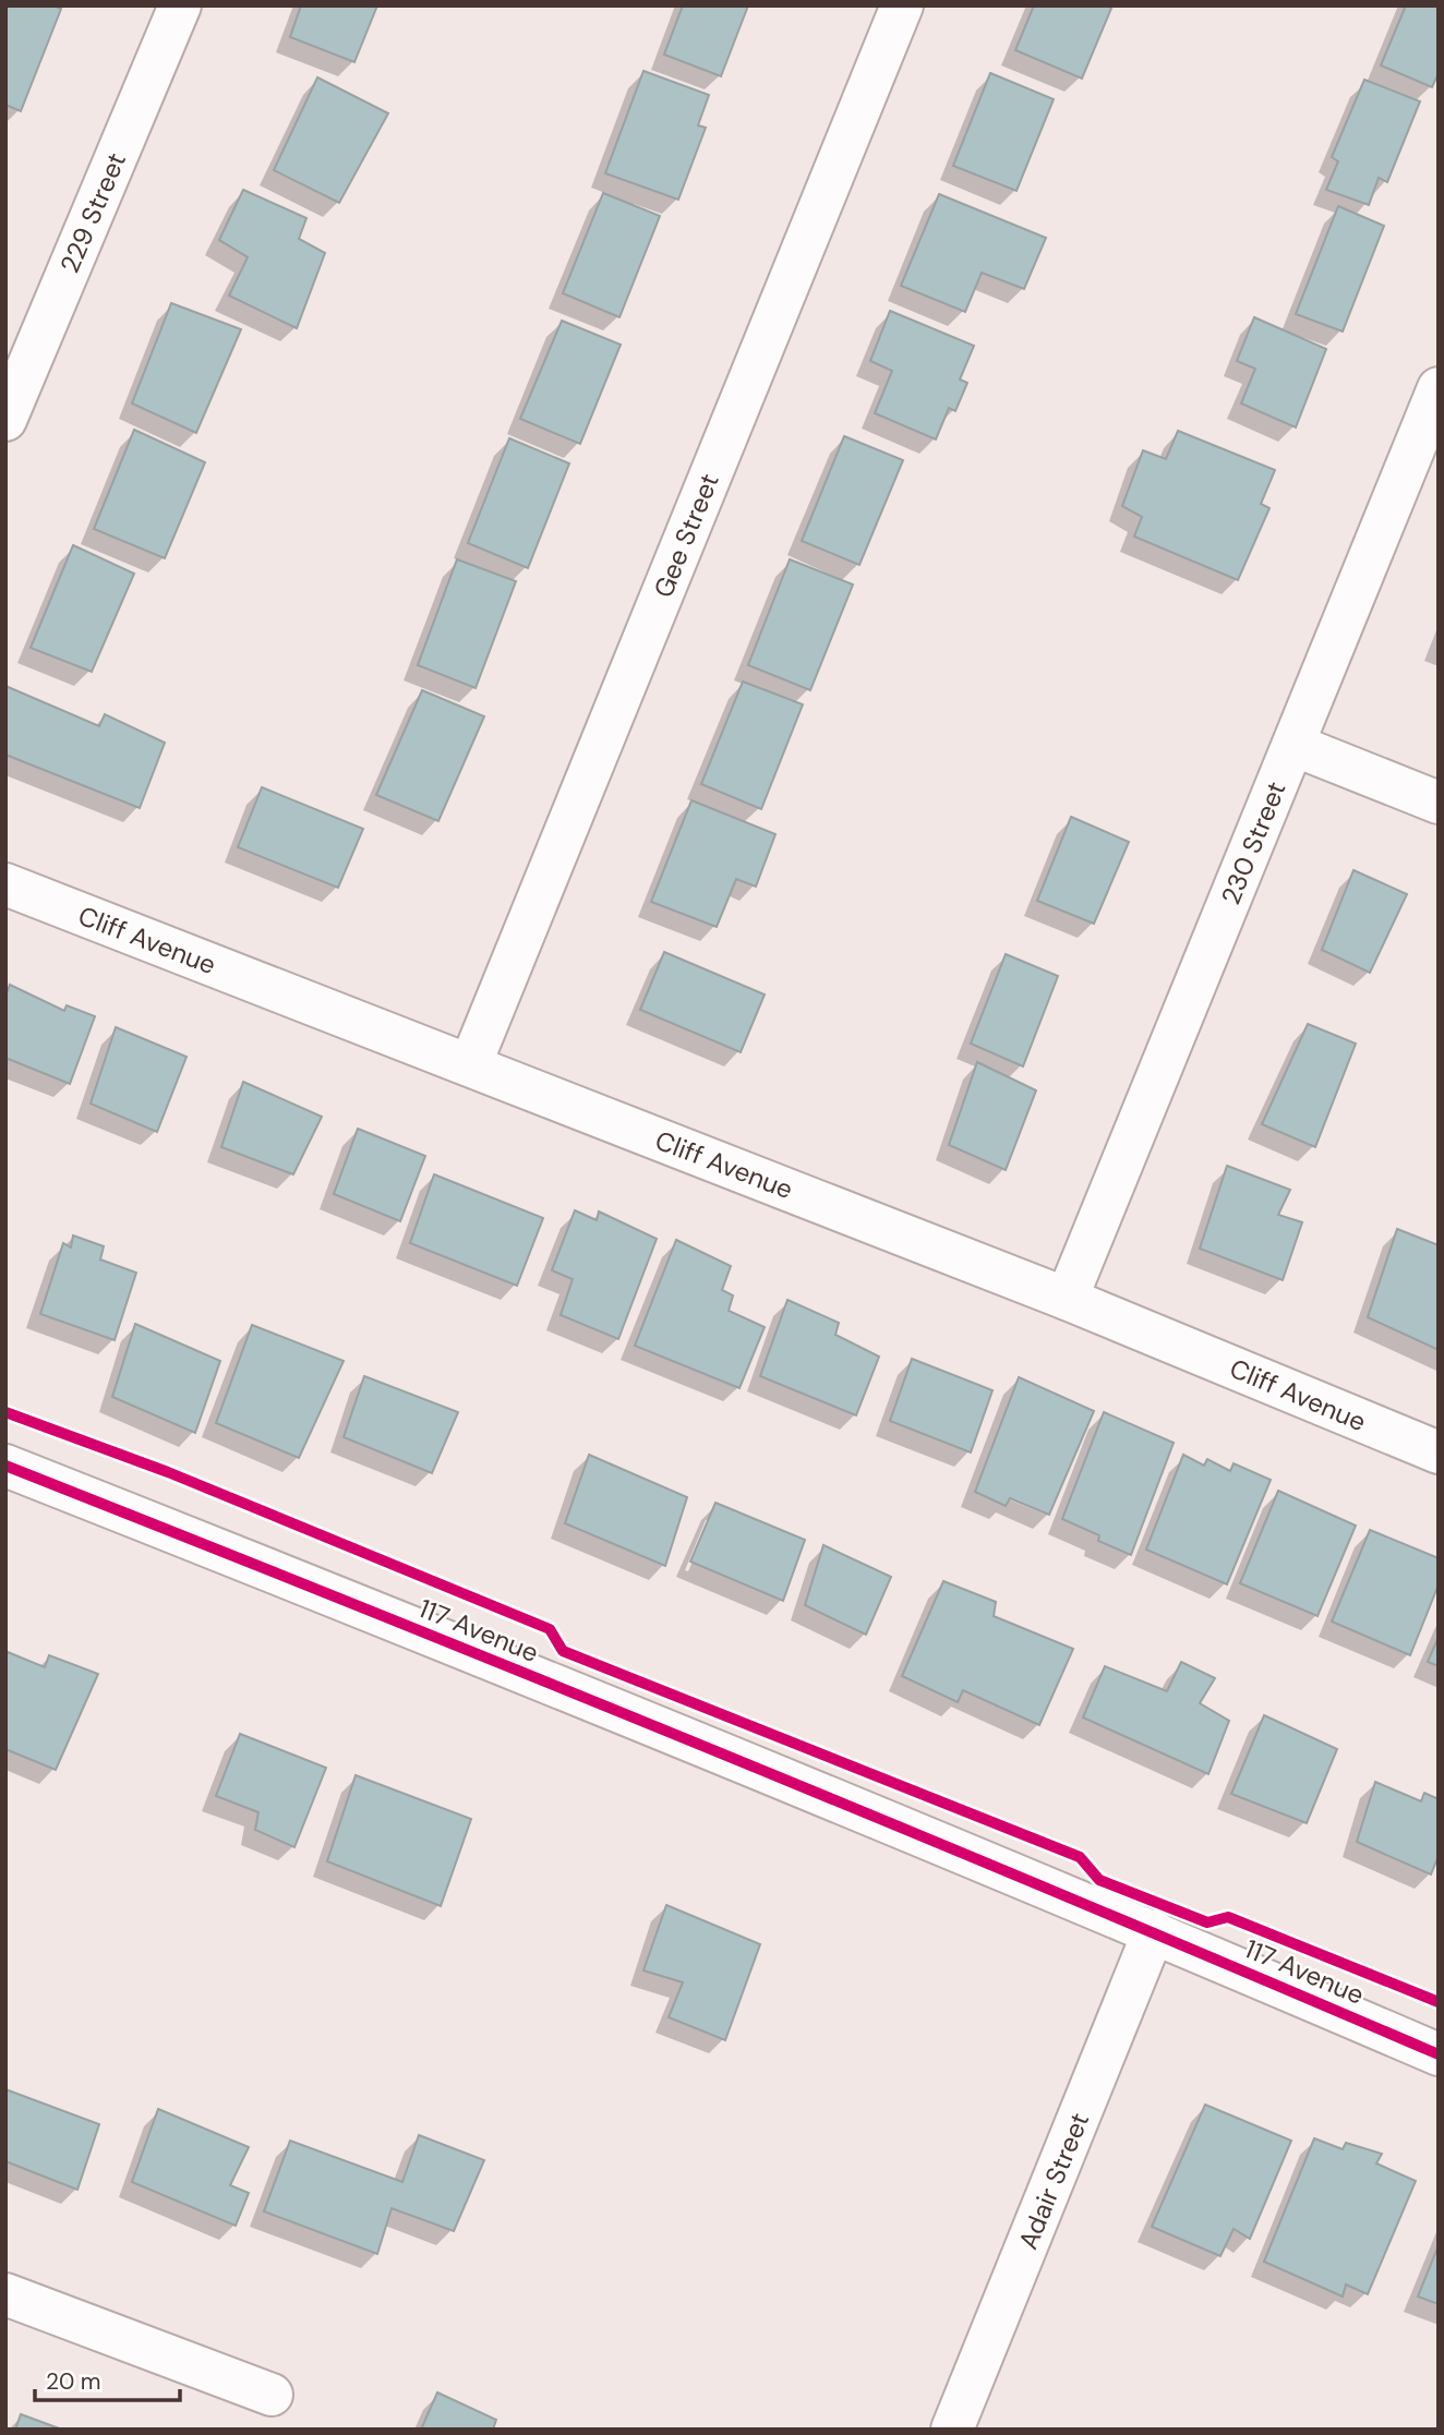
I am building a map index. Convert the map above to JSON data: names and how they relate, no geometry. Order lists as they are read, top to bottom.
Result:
{
  "streets": {
    "street": [
      "229 Street",
      "Gee Street",
      "230 Street",
      "Cliff Avenue",
      "117 Avenue",
      "Adair Street"
    ]
  },
  "crossings": [
    ["Gee Street", "Cliff Avenue"],
    ["230 Street", "Cliff Avenue"],
    ["117 Avenue", "Adair Street"]
  ],
  "scale_bar": "20 m"
}
